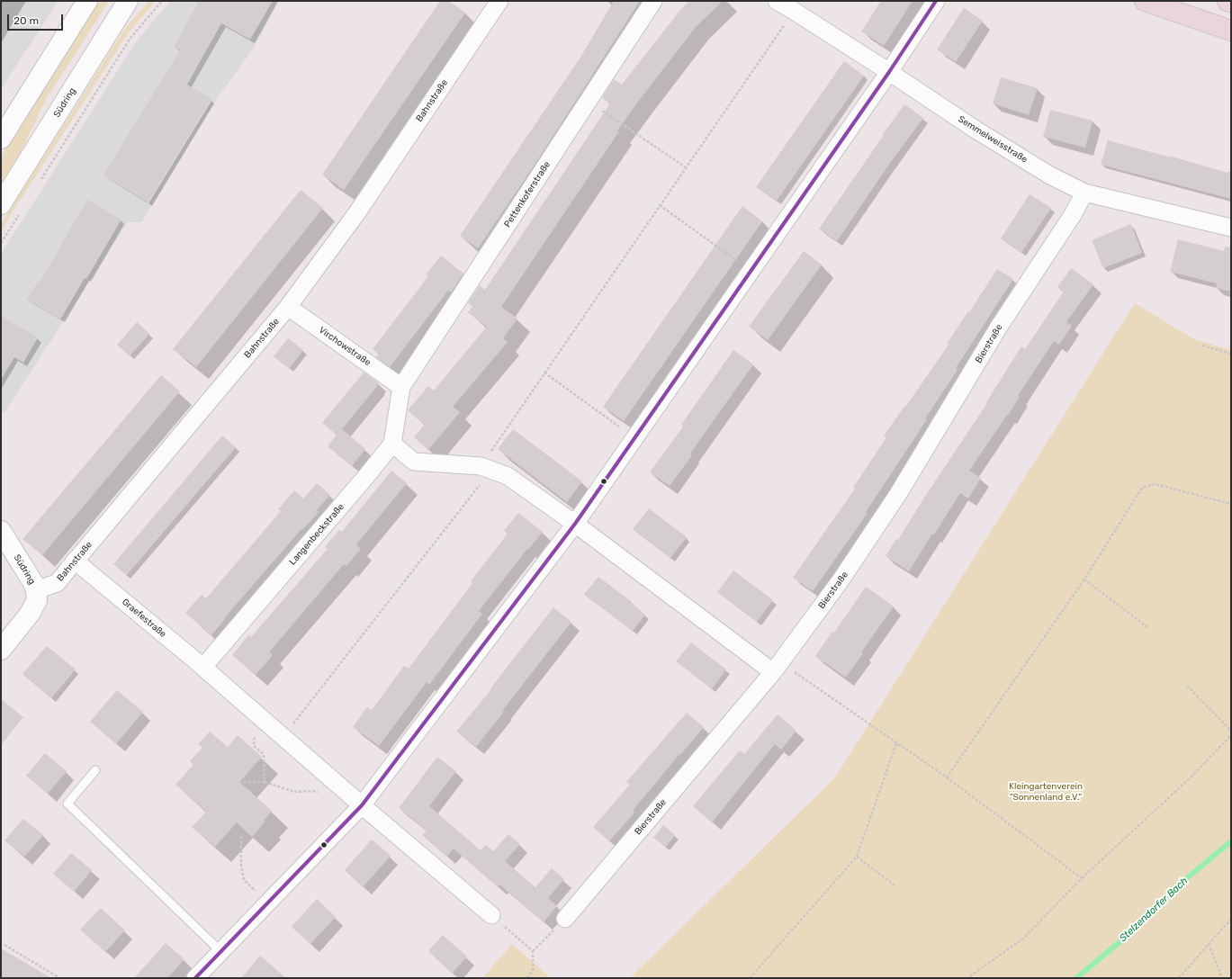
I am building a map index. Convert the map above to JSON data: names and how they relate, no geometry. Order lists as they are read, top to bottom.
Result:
{
  "streets": {
    "street": [
      "Bahnstraße",
      "Südring",
      "Semmelweisstraße",
      "Pettenkoferstraße",
      "Bierstraße",
      "Virchowstraße",
      "Langenbeckstraße",
      "Graefestraße"
    ]
  },
  "crossings": [
    ["Bahnstraße", "Südring"],
    ["Bahnstraße", "Virchowstraße"],
    ["Bahnstraße", "Graefestraße"],
    ["Semmelweisstraße", "Bierstraße"],
    ["Pettenkoferstraße", "Virchowstraße"],
    ["Pettenkoferstraße", "Langenbeckstraße"],
    ["Virchowstraße", "Langenbeckstraße"],
    ["Langenbeckstraße", "Graefestraße"]
  ],
  "water": ["Stelzendorfer Bach"],
  "parks": ["Kleingartenverein \"Sonnenland e.V.\""],
  "scale_bar": "20 m"
}
